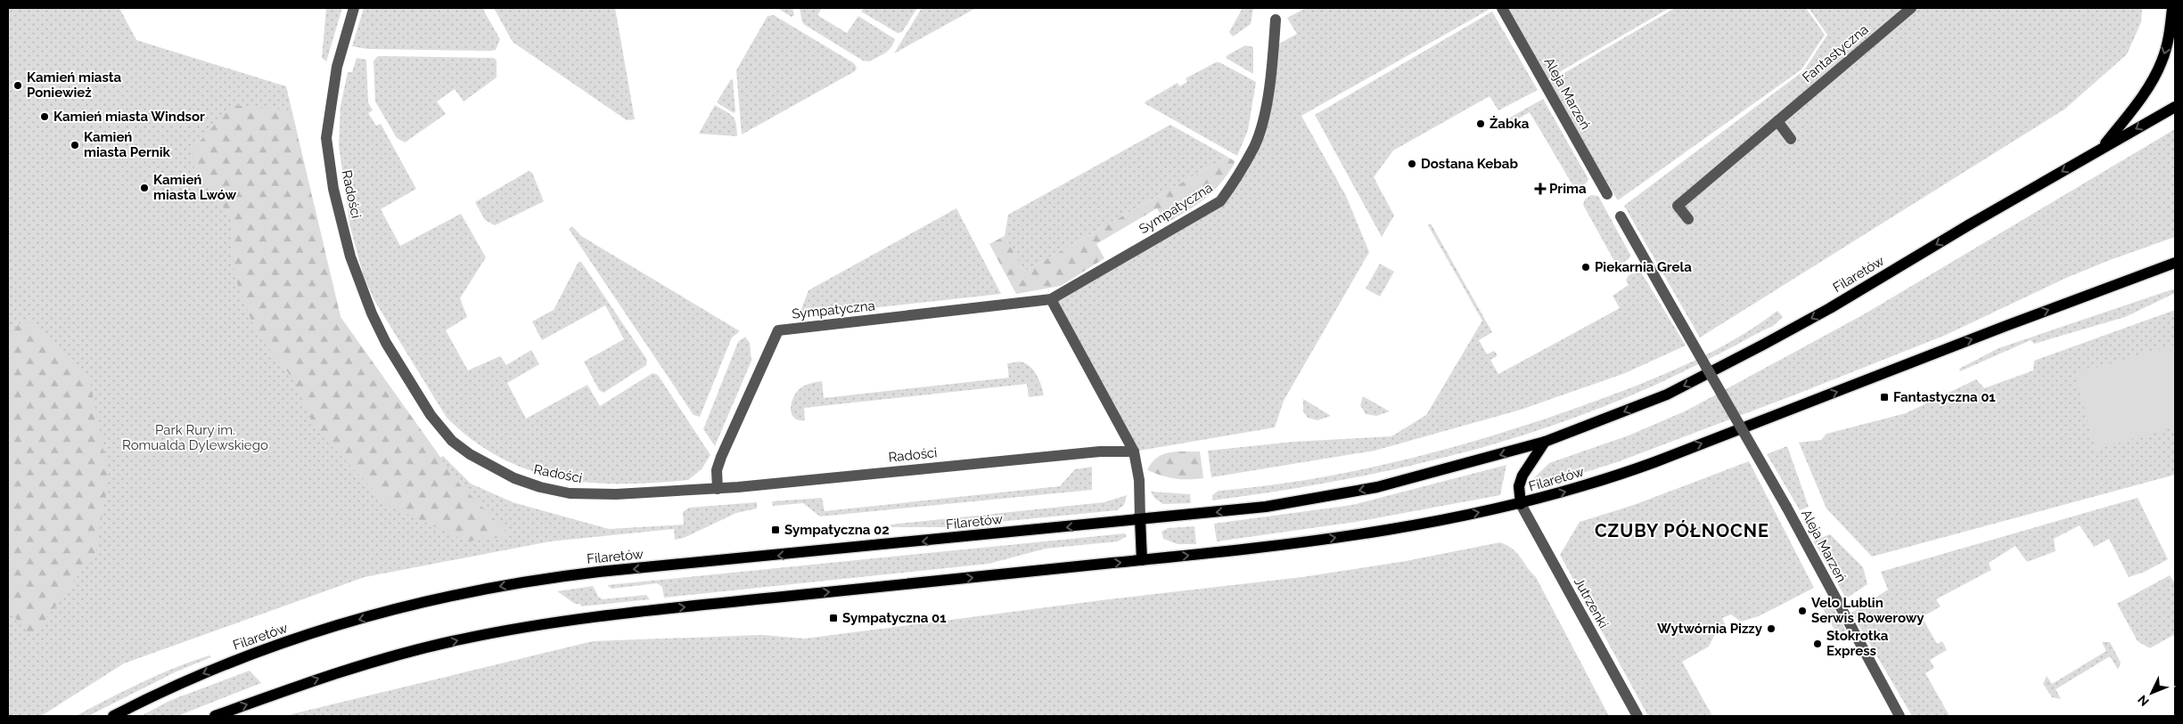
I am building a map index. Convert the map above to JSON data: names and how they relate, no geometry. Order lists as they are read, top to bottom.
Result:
{
  "streets": {
    "main road": ["Filaretów"],
    "street": [
      "Fantastyczna",
      "Aleja Marzeń",
      "Radości",
      "Sympatyczna",
      "Jutrzenki"
    ]
  },
  "crossings": [
    ["Radości", "Sympatyczna"],
    ["Filaretów", "Jutrzenki"]
  ],
  "districts": ["CZUBY PÓŁNOCNE"],
  "parks": ["Park Rury im. Romualda Dylewskiego"],
  "places": {
    "other": [
      "Kamień miasta Poniewież",
      "Kamień miasta Windsor",
      "Żabka",
      "Kamień miasta Pernik",
      "Dostana Kebab",
      "Kamień miasta Lwów",
      "Piekarnia Grela",
      "Velo Lublin Serwis Rowerowy",
      "Wytwórnia Pizzy",
      "Stokrotka Express"
    ],
    "health": ["Prima"],
    "transit": ["Fantastyczna 01", "Sympatyczna 02", "Sympatyczna 01"]
  },
  "north": "bottom left"
}
